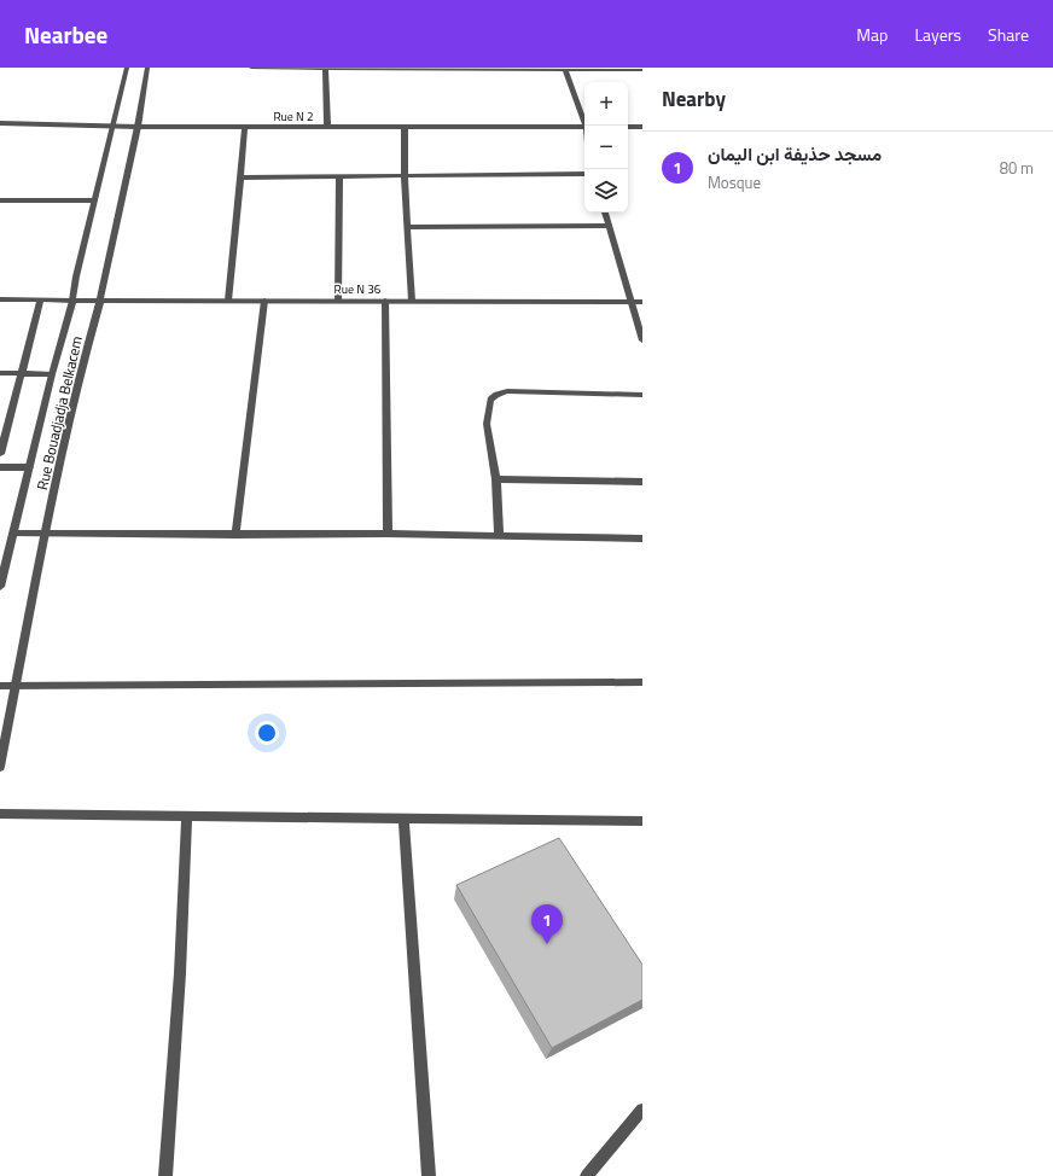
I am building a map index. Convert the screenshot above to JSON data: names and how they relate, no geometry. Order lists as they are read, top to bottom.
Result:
{
  "streets": {
    "street": ["Rue N 2", "Rue N 36", "Rue Bouadjadja Belkacem"]
  },
  "crossings": [
    ["Rue N 2", "Rue Bouadjadja Belkacem"],
    ["Rue N 36", "Rue Bouadjadja Belkacem"]
  ],
  "page": {
    "header": "Nearbee",
    "nav": ["Map", "Layers", "Share"],
    "heading": "Nearby",
    "map_buttons": ["+", "−"],
    "list": [
      {
        "mark": "1",
        "name": "مسجد حذيفة ابن اليمان",
        "note": "Mosque",
        "value": "80 m"
      }
    ],
    "pins": "1"
  }
}
